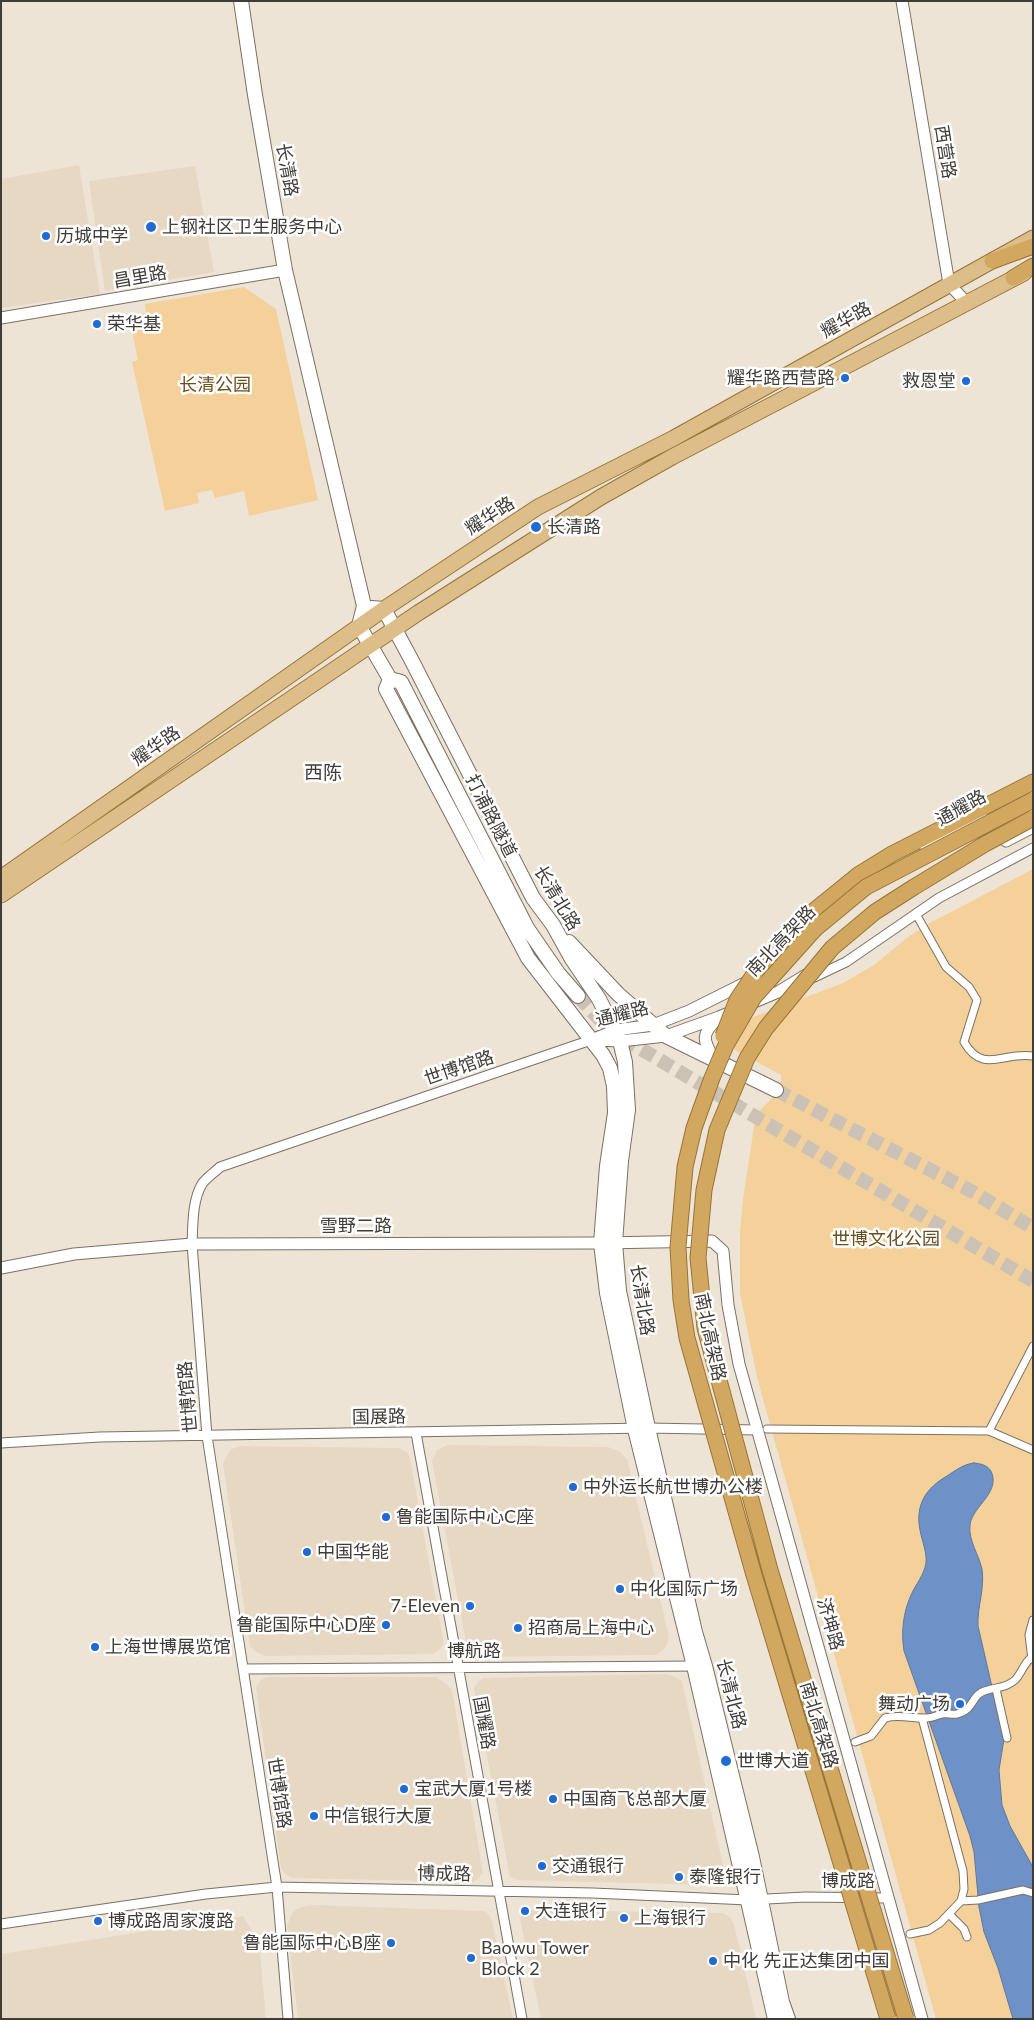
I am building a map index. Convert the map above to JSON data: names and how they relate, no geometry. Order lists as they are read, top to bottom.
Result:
{
  "streets": {
    "highway": ["南北高架路"],
    "main road": [
      "长清路",
      "耀华路",
      "打浦路隧道",
      "长清北路"
    ],
    "street": [
      "西营路",
      "昌里路",
      "通耀路",
      "世博馆路",
      "雪野二路",
      "国展路",
      "济坤路",
      "博航路",
      "国耀路",
      "博成路"
    ]
  },
  "crossings": [
    ["西营路", "耀华路"],
    ["长清路", "昌里路"],
    ["长清路", "耀华路"],
    ["耀华路", "长清北路"],
    ["通耀路", "长清北路"],
    ["通耀路", "世博馆路"],
    ["打浦路隧道", "长清北路"],
    ["长清北路", "世博馆路"],
    ["长清北路", "雪野二路"],
    ["长清北路", "国展路"],
    ["长清北路", "博航路"],
    ["长清北路", "博成路"],
    ["世博馆路", "雪野二路"],
    ["世博馆路", "国展路"],
    ["世博馆路", "博航路"],
    ["世博馆路", "博成路"],
    ["雪野二路", "济坤路"],
    ["国展路", "济坤路"],
    ["国展路", "国耀路"],
    ["济坤路", "博成路"],
    ["博航路", "国耀路"],
    ["国耀路", "博成路"]
  ],
  "districts": ["西陈"],
  "parks": ["长清公园", "世博文化公园"],
  "places": [
    "上钢社区卫生服务中心",
    "历城中学",
    "荣华基",
    "耀华路西营路",
    "救恩堂",
    "长清路",
    "中外运长航世博办公楼",
    "鲁能国际中心C座",
    "中国华能",
    "中化国际广场",
    "7-Eleven",
    "鲁能国际中心D座",
    "招商局上海中心",
    "上海世博展览馆",
    "舞动广场",
    "世博大道",
    "宝武大厦1号楼",
    "中国商飞总部大厦",
    "中信银行大厦",
    "交通银行",
    "泰隆银行",
    "大连银行",
    "上海银行",
    "博成路周家渡路",
    "鲁能国际中心B座",
    "Baowu Tower Block 2",
    "中化 先正达集团中国"
  ]
}
